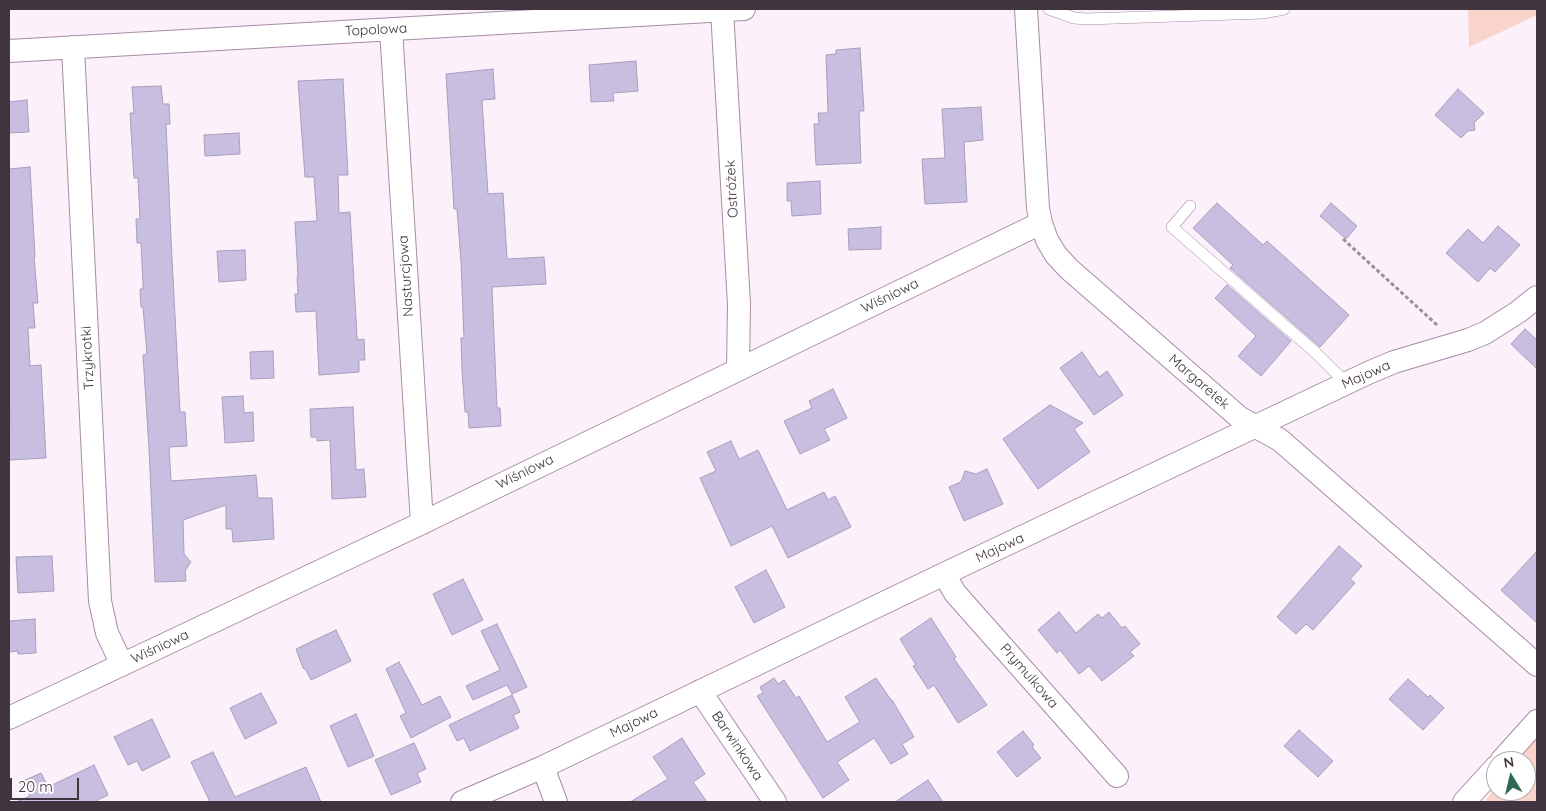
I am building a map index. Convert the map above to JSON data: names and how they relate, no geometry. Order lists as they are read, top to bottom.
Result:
{
  "streets": {
    "street": [
      "Topolowa",
      "Ostróżek",
      "Nasturcjowa",
      "Wiśniowa",
      "Trzykrotki",
      "Majowa",
      "Margaretek",
      "Prymulkowa",
      "Barwinkowa"
    ]
  },
  "crossings": [
    ["Topolowa", "Ostróżek"],
    ["Topolowa", "Nasturcjowa"],
    ["Topolowa", "Trzykrotki"],
    ["Ostróżek", "Wiśniowa"],
    ["Nasturcjowa", "Wiśniowa"],
    ["Wiśniowa", "Trzykrotki"],
    ["Wiśniowa", "Margaretek"],
    ["Majowa", "Margaretek"],
    ["Majowa", "Prymulkowa"],
    ["Majowa", "Barwinkowa"]
  ],
  "scale_bar": "20 m",
  "north": "top"
}
